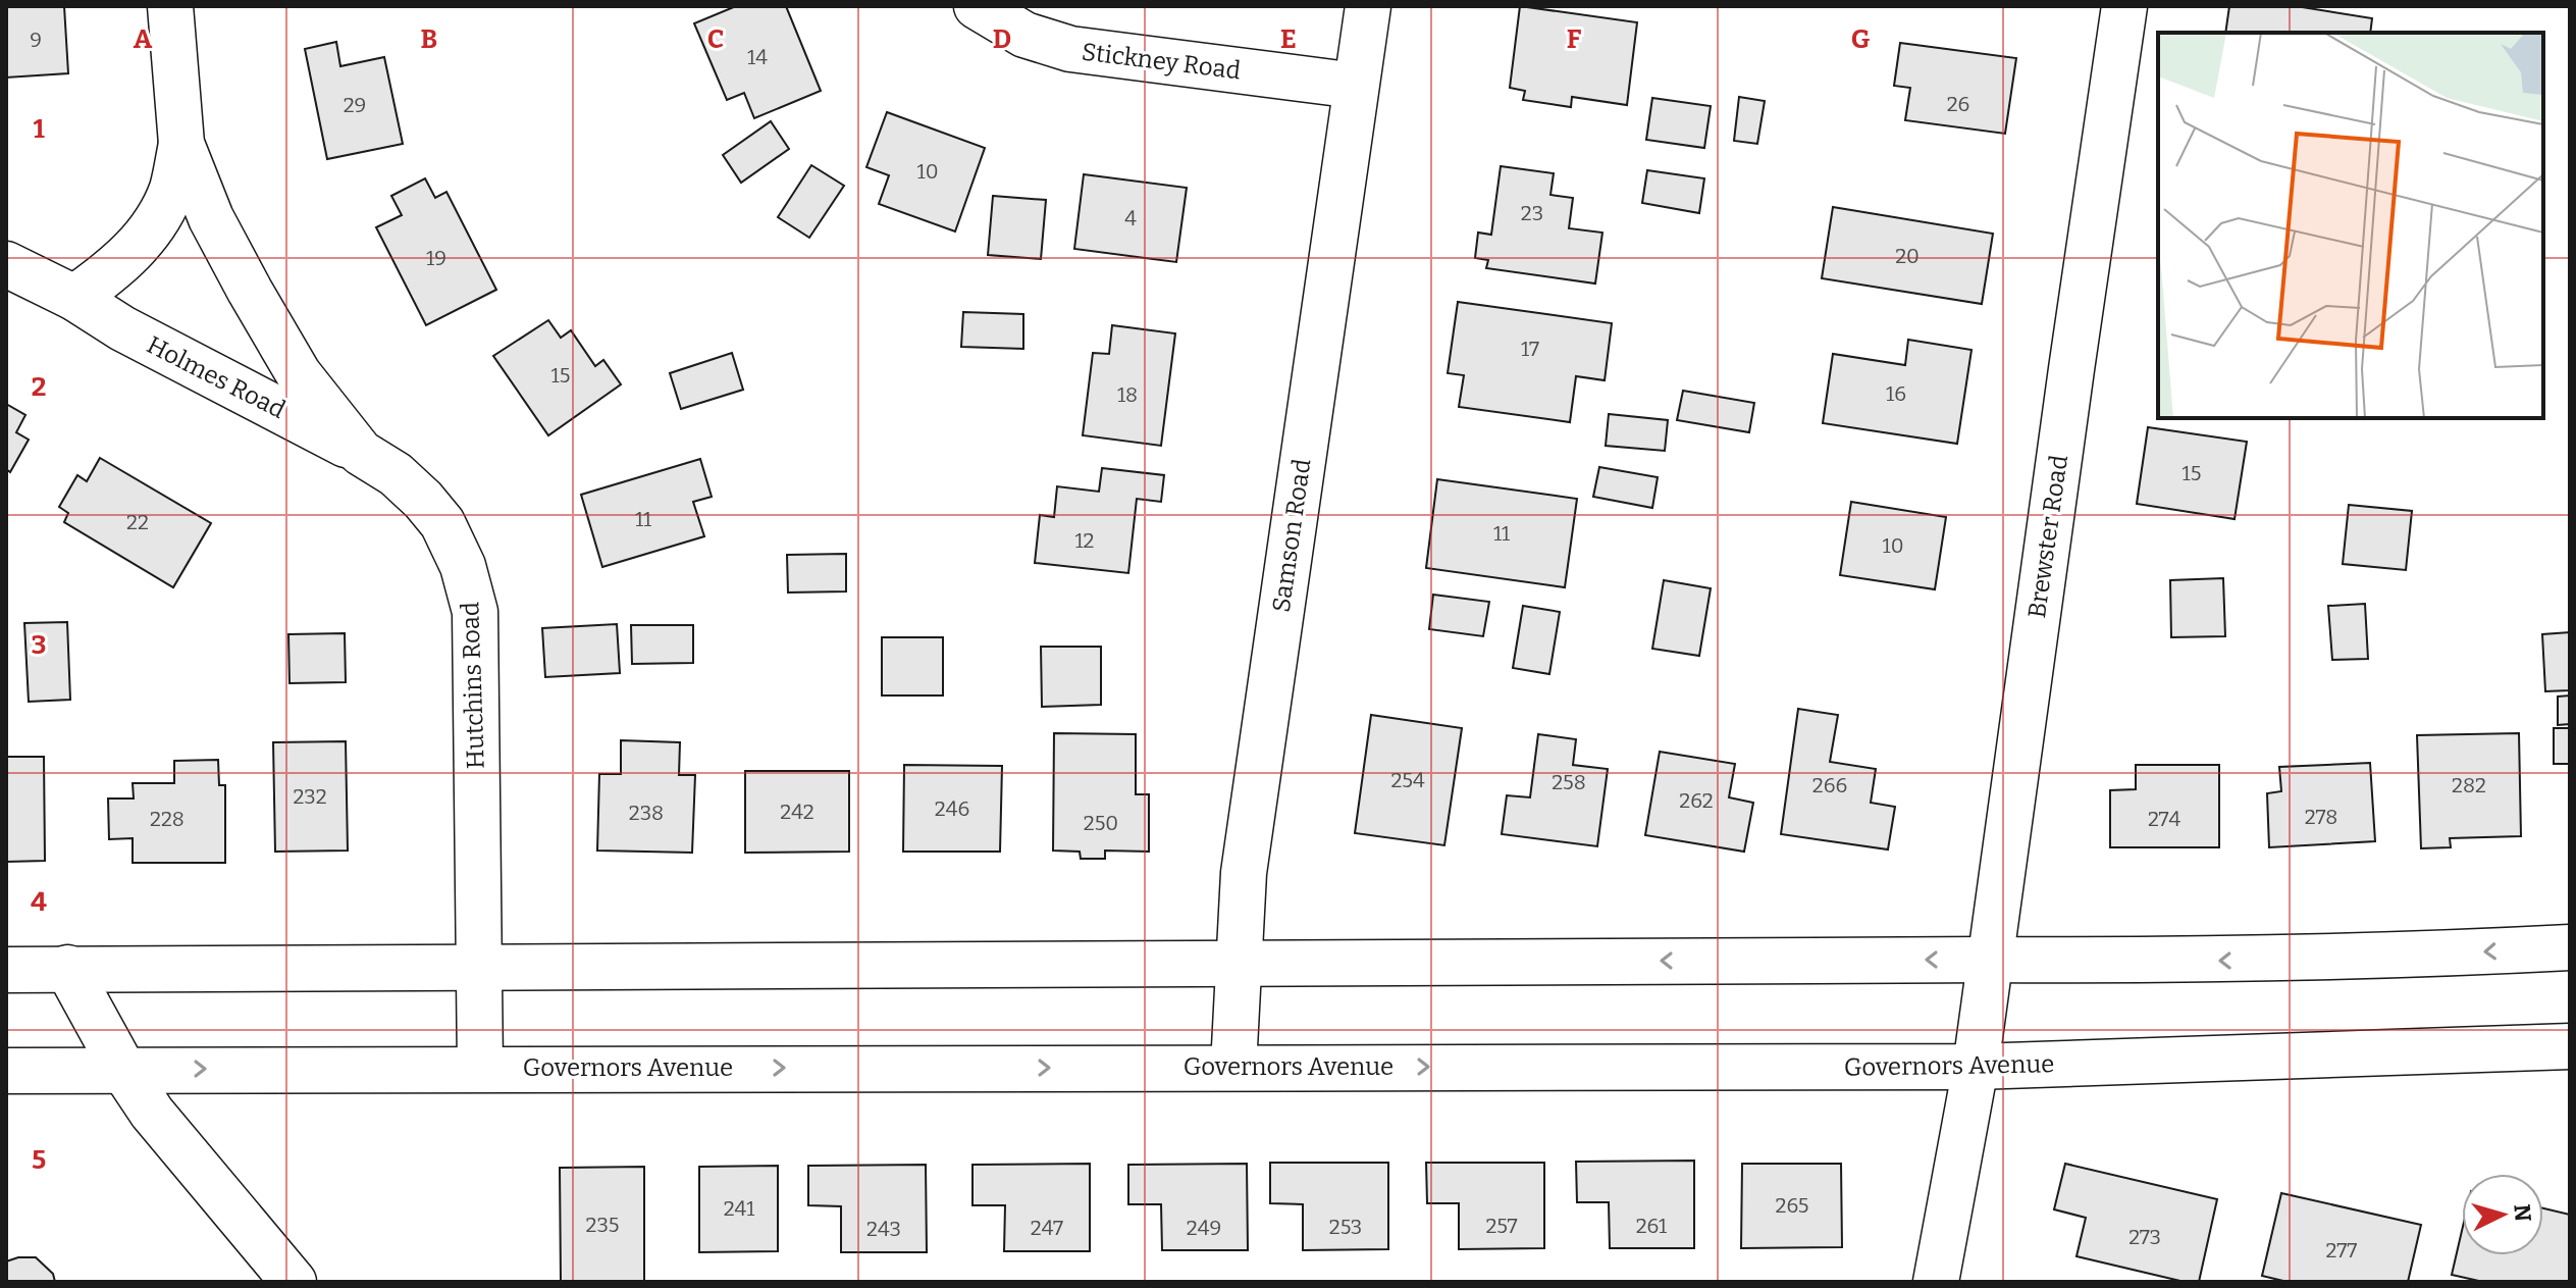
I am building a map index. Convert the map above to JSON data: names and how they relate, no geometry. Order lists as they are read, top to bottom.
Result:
{
  "streets": {
    "street": [
      "Stickney Road",
      "Holmes Road",
      "Samson Road",
      "Brewster Road",
      "Hutchins Road",
      "Governors Avenue"
    ]
  },
  "crossings": [
    ["Stickney Road", "Samson Road"],
    ["Holmes Road", "Hutchins Road"],
    ["Samson Road", "Governors Avenue"],
    ["Brewster Road", "Governors Avenue"],
    ["Hutchins Road", "Governors Avenue"]
  ],
  "house_numbers": [
    "9",
    "14",
    "26",
    "29",
    "10",
    "23",
    "4",
    "20",
    "19",
    "17",
    "15",
    "16",
    "18",
    "15",
    "11",
    "22",
    "11",
    "12",
    "10",
    "254",
    "258",
    "266",
    "282",
    "232",
    "262",
    "246",
    "242",
    "238",
    "278",
    "228",
    "274",
    "250",
    "265",
    "241",
    "235",
    "257",
    "261",
    "253",
    "247",
    "249",
    "243",
    "273",
    "277"
  ],
  "north": "right",
  "grid": {
    "columns": [
      "A",
      "B",
      "C",
      "D",
      "E",
      "F",
      "G"
    ],
    "rows": [
      "1",
      "2",
      "3",
      "4",
      "5"
    ]
  }
}
